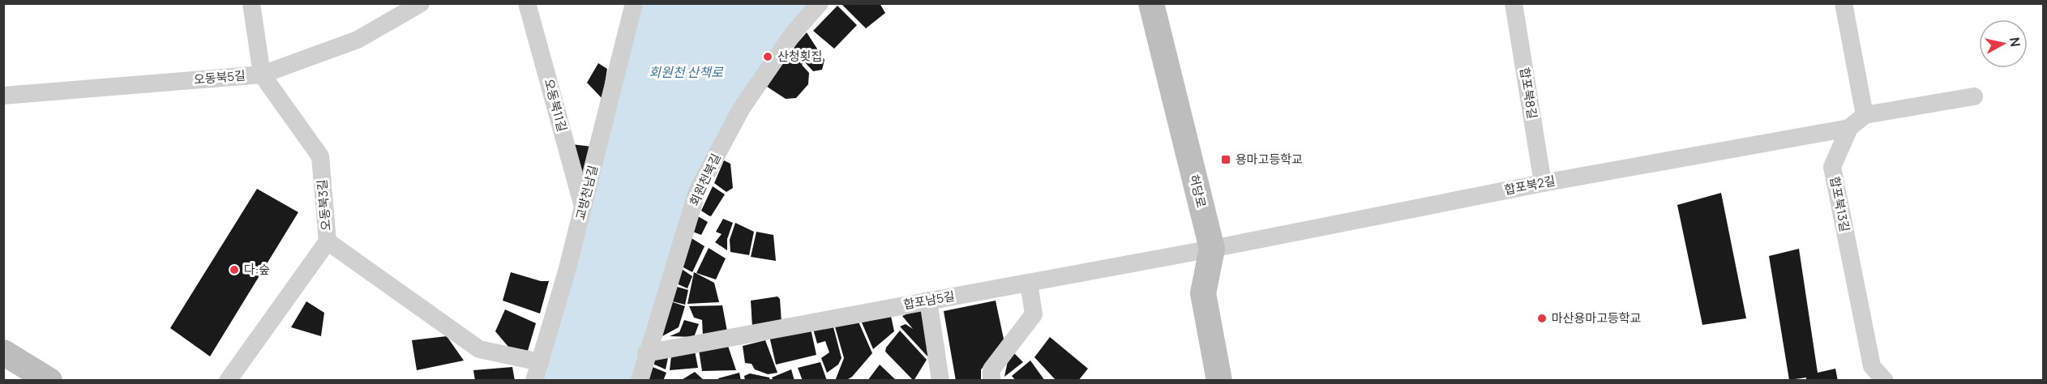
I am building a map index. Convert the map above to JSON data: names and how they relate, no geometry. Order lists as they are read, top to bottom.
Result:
{
  "streets": {
    "main road": ["허당로"],
    "street": [
      "오동북5길",
      "합포북8길",
      "오동북11길",
      "회원천북길",
      "합포북2길",
      "교방천남길",
      "합포북13길",
      "오동북3길",
      "합포남5길"
    ]
  },
  "crossings": [
    ["오동북5길", "오동북3길"],
    ["합포북8길", "합포북2길"],
    ["오동북11길", "교방천남길"],
    ["회원천북길", "합포남5길"],
    ["합포북2길", "허당로"],
    ["합포북2길", "합포북13길"],
    ["합포북2길", "합포남5길"],
    ["허당로", "합포남5길"]
  ],
  "water": ["회원천 산책로"],
  "places": {
    "other": ["산청횟집", "다:숲", "마산용마고등학교"],
    "transit": ["용마고등학교"]
  },
  "north": "right"
}
